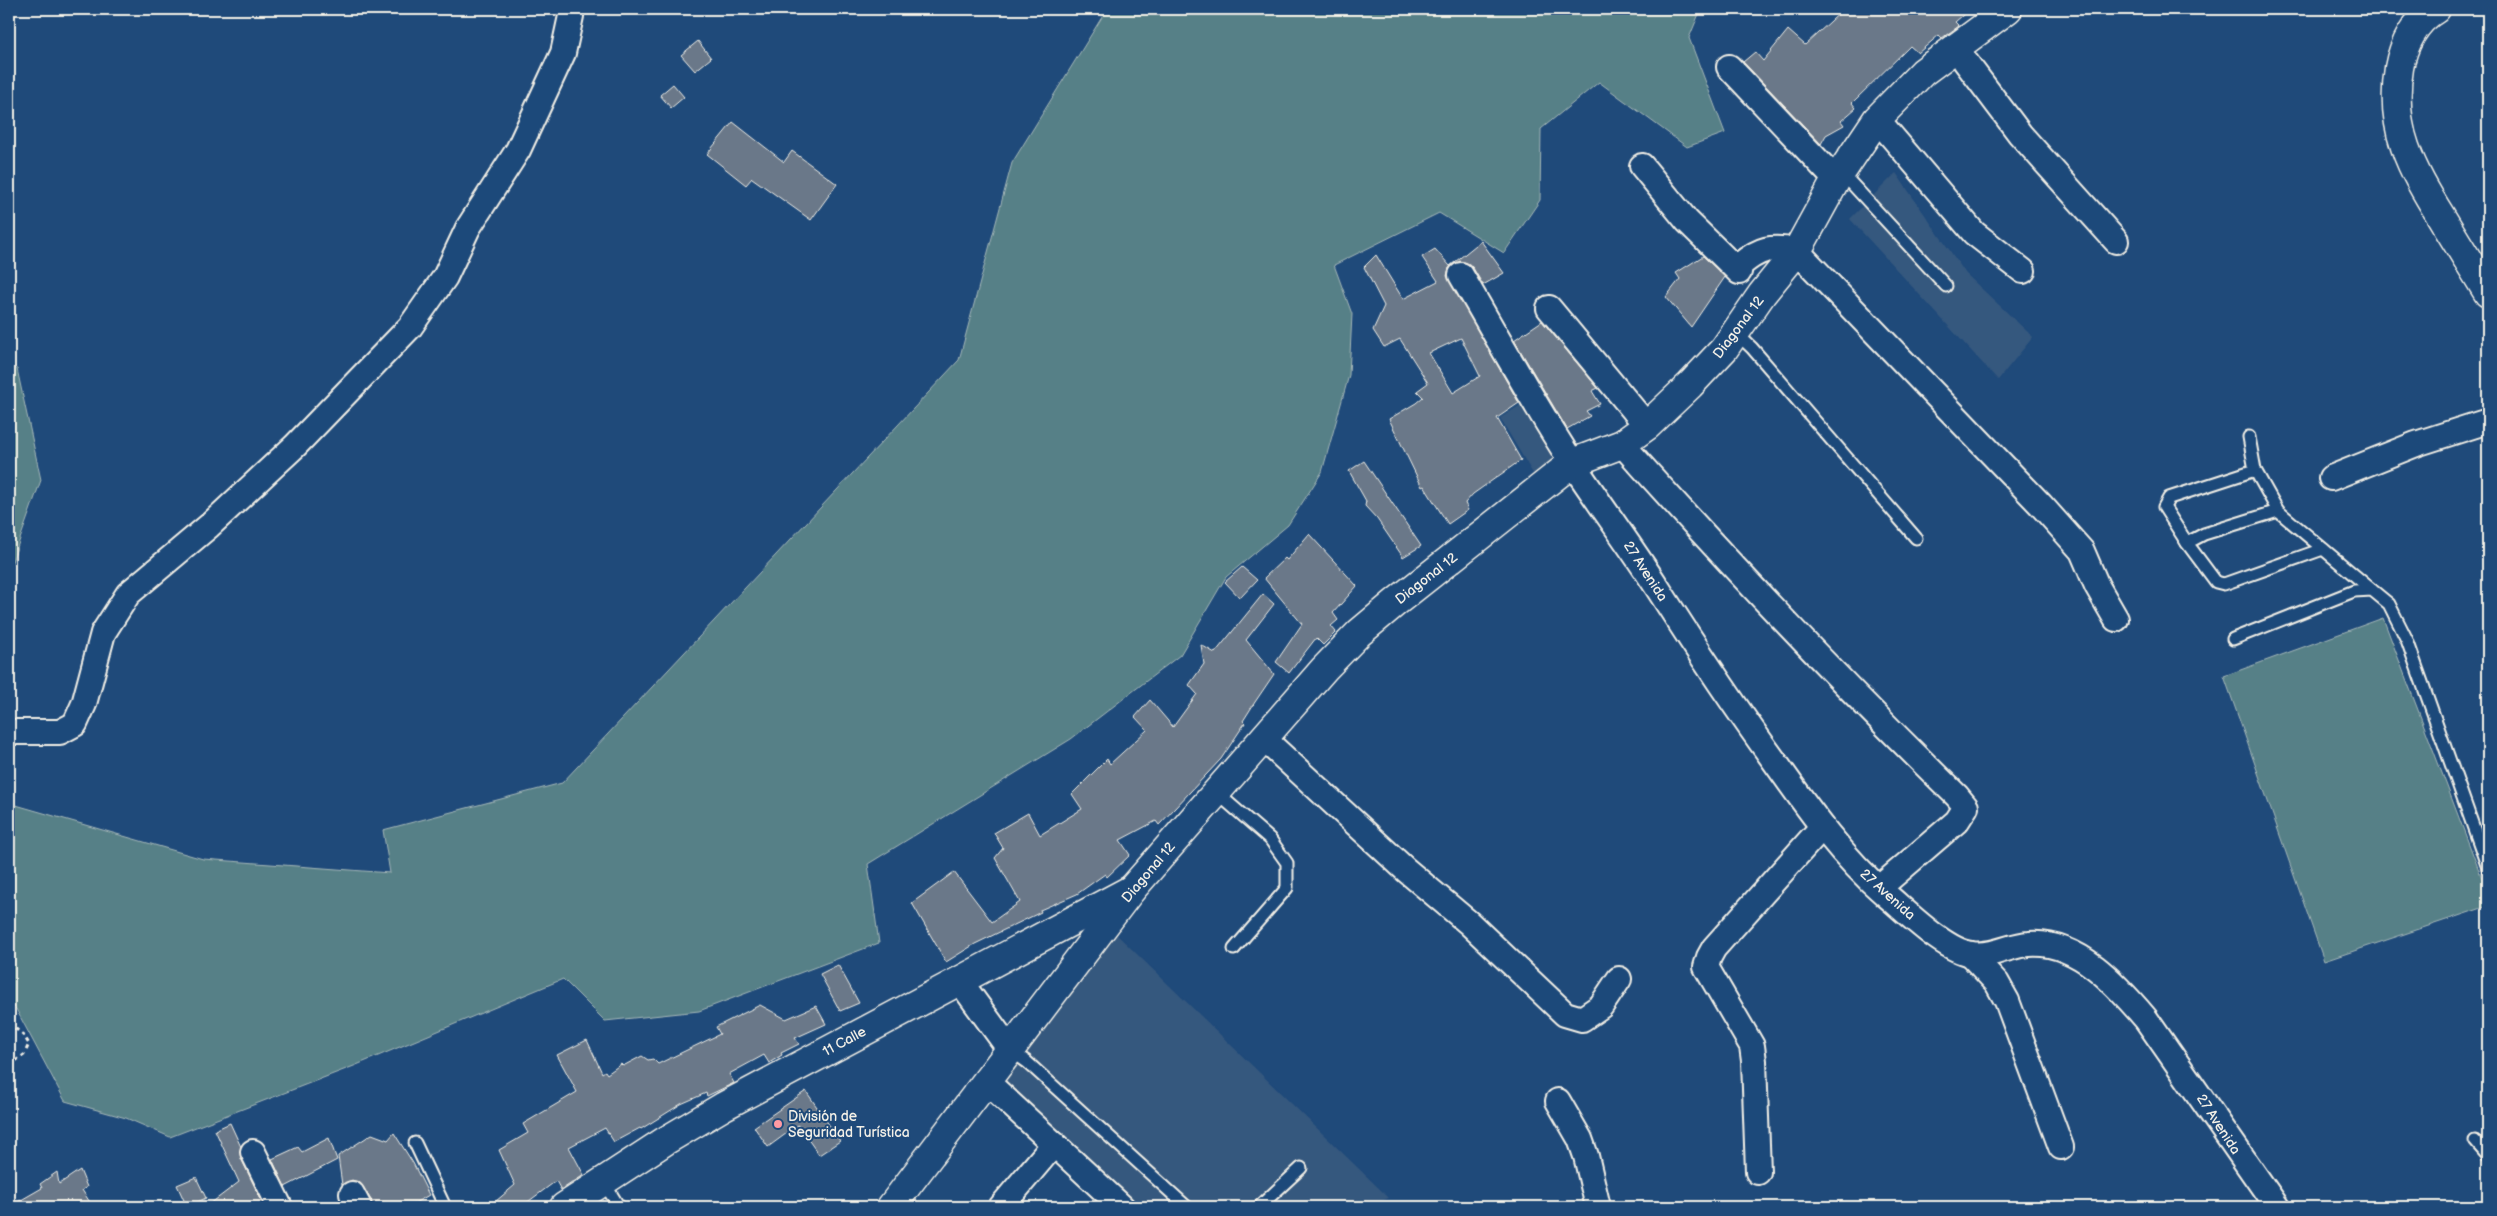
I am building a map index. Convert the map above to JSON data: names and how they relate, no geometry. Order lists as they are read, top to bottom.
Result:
{
  "streets": {
    "main road": ["Diagonal 12", "11 Calle"],
    "street": ["27 Avenida"]
  },
  "crossings": [
    ["Diagonal 12", "27 Avenida"],
    ["Diagonal 12", "11 Calle"]
  ],
  "places": ["División de Seguridad Turística"]
}
